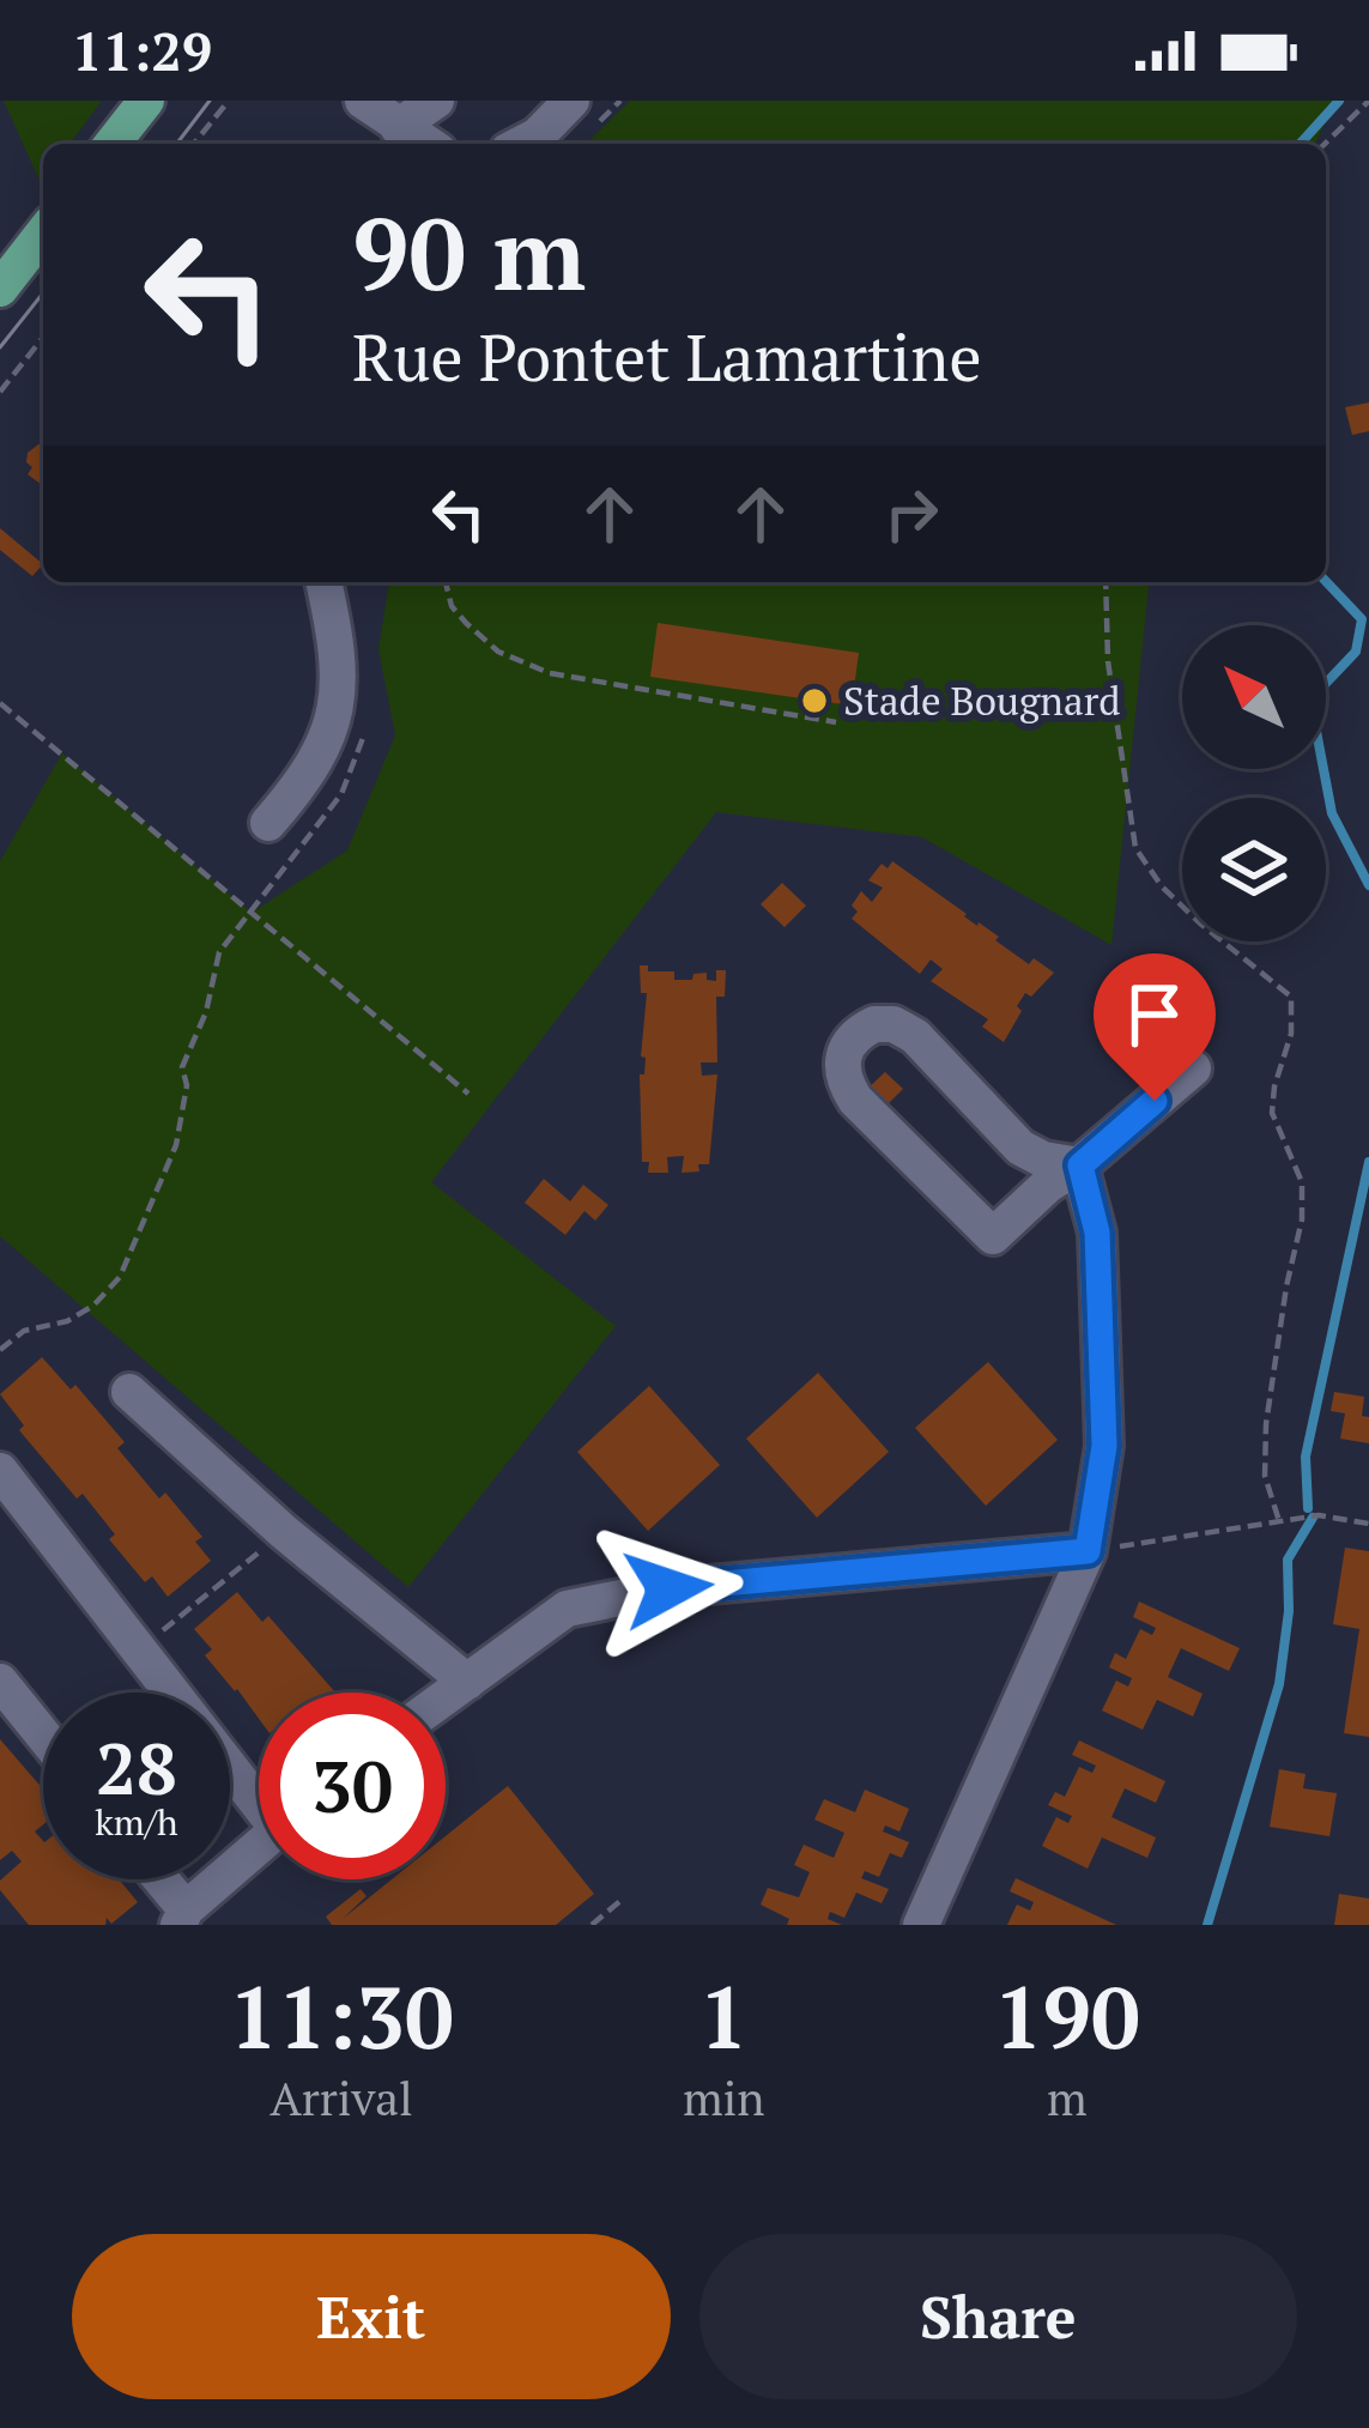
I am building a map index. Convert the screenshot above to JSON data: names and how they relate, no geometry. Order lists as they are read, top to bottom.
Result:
{
  "places": ["Stade Bougnard"],
  "north": "top left",
  "page": {
    "status": "11:29",
    "turn": ["90 m", "Rue Pontet Lamartine"],
    "speed": "28 km/h",
    "limit": "30",
    "eta": [
      "11:30",
      "Arrival",
      "1",
      "min",
      "190",
      "m"
    ],
    "buttons": ["Exit", "Share"]
  }
}
